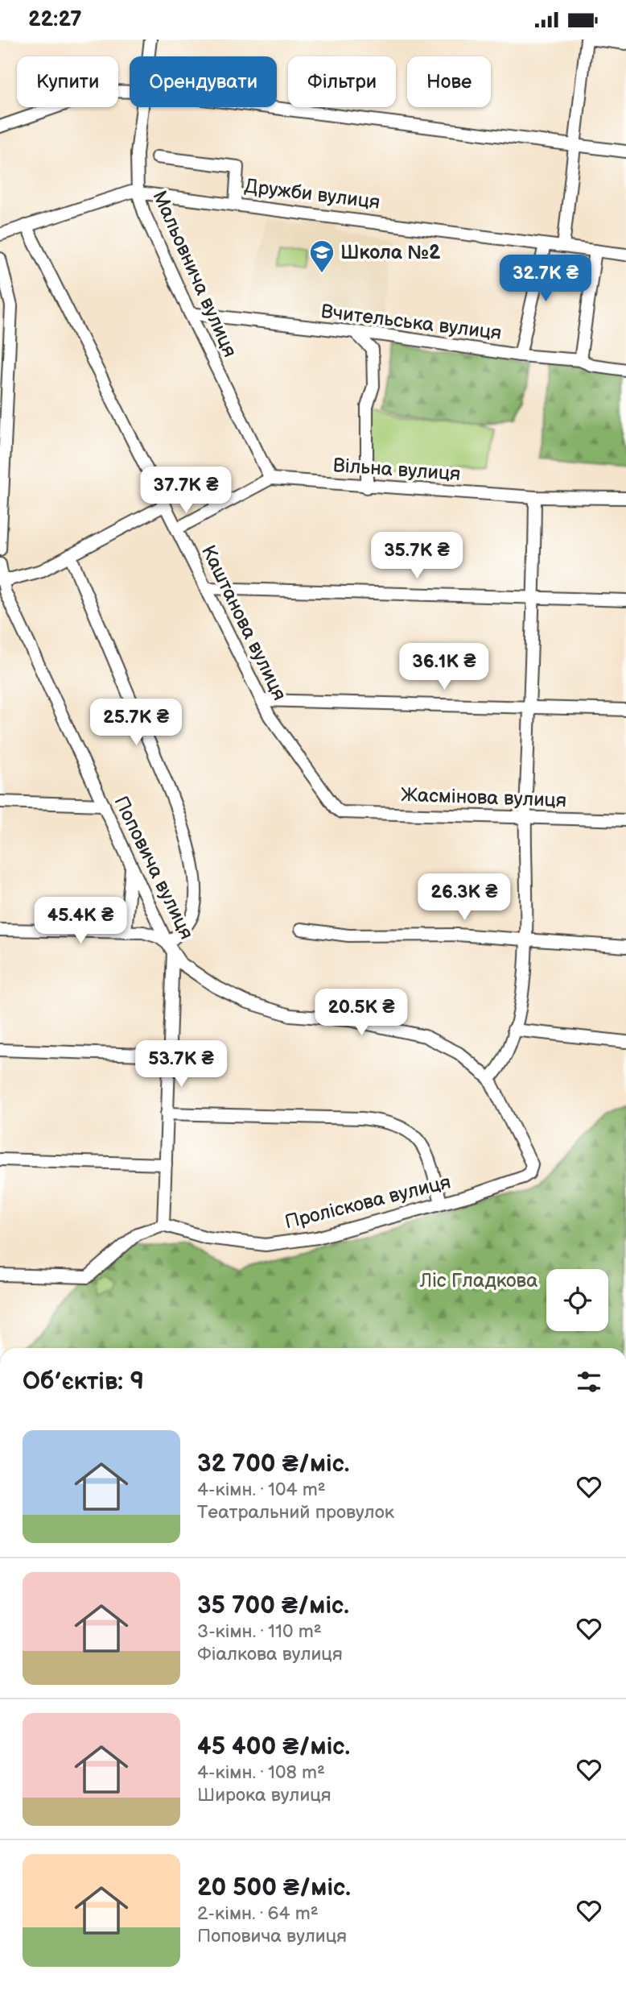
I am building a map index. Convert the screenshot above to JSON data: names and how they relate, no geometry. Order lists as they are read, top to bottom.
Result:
{
  "streets": {
    "street": [
      "Дружби вулиця",
      "Мальовнича вулиця",
      "Вчительська вулиця",
      "Вільна вулиця",
      "Каштанова вулиця",
      "Жасмінова вулиця",
      "Поповича вулиця",
      "Проліскова вулиця"
    ]
  },
  "crossings": [
    ["Дружби вулиця", "Мальовнича вулиця"],
    ["Дружби вулиця", "Каштанова вулиця"],
    ["Мальовнича вулиця", "Вчительська вулиця"],
    ["Мальовнича вулиця", "Вільна вулиця"],
    ["Каштанова вулиця", "Жасмінова вулиця"],
    ["Поповича вулиця", "Проліскова вулиця"]
  ],
  "parks": ["Ліс Гладкова"],
  "places": {
    "school or university": ["Школа №2"]
  },
  "page": {
    "status": "22:27",
    "chip": [
      "Купити",
      "Орендувати",
      "Фільтри",
      "Нове"
    ],
    "price": [
      "32.7K ₴",
      "37.7K ₴",
      "35.7K ₴",
      "36.1K ₴",
      "25.7K ₴",
      "26.3K ₴",
      "45.4K ₴",
      "20.5K ₴",
      "53.7K ₴"
    ],
    "heading": "Об’єктів: 9",
    "list": [
      {
        "name": "32 700 ₴/міс.",
        "note": "4-кімн. · 104 m² · Театральний провулок"
      },
      {
        "name": "35 700 ₴/міс.",
        "note": "3-кімн. · 110 m² · Фіалкова вулиця"
      },
      {
        "name": "45 400 ₴/міс.",
        "note": "4-кімн. · 108 m² · Широка вулиця"
      },
      {
        "name": "20 500 ₴/міс.",
        "note": "2-кімн. · 64 m² · Поповича вулиця"
      }
    ]
  }
}
